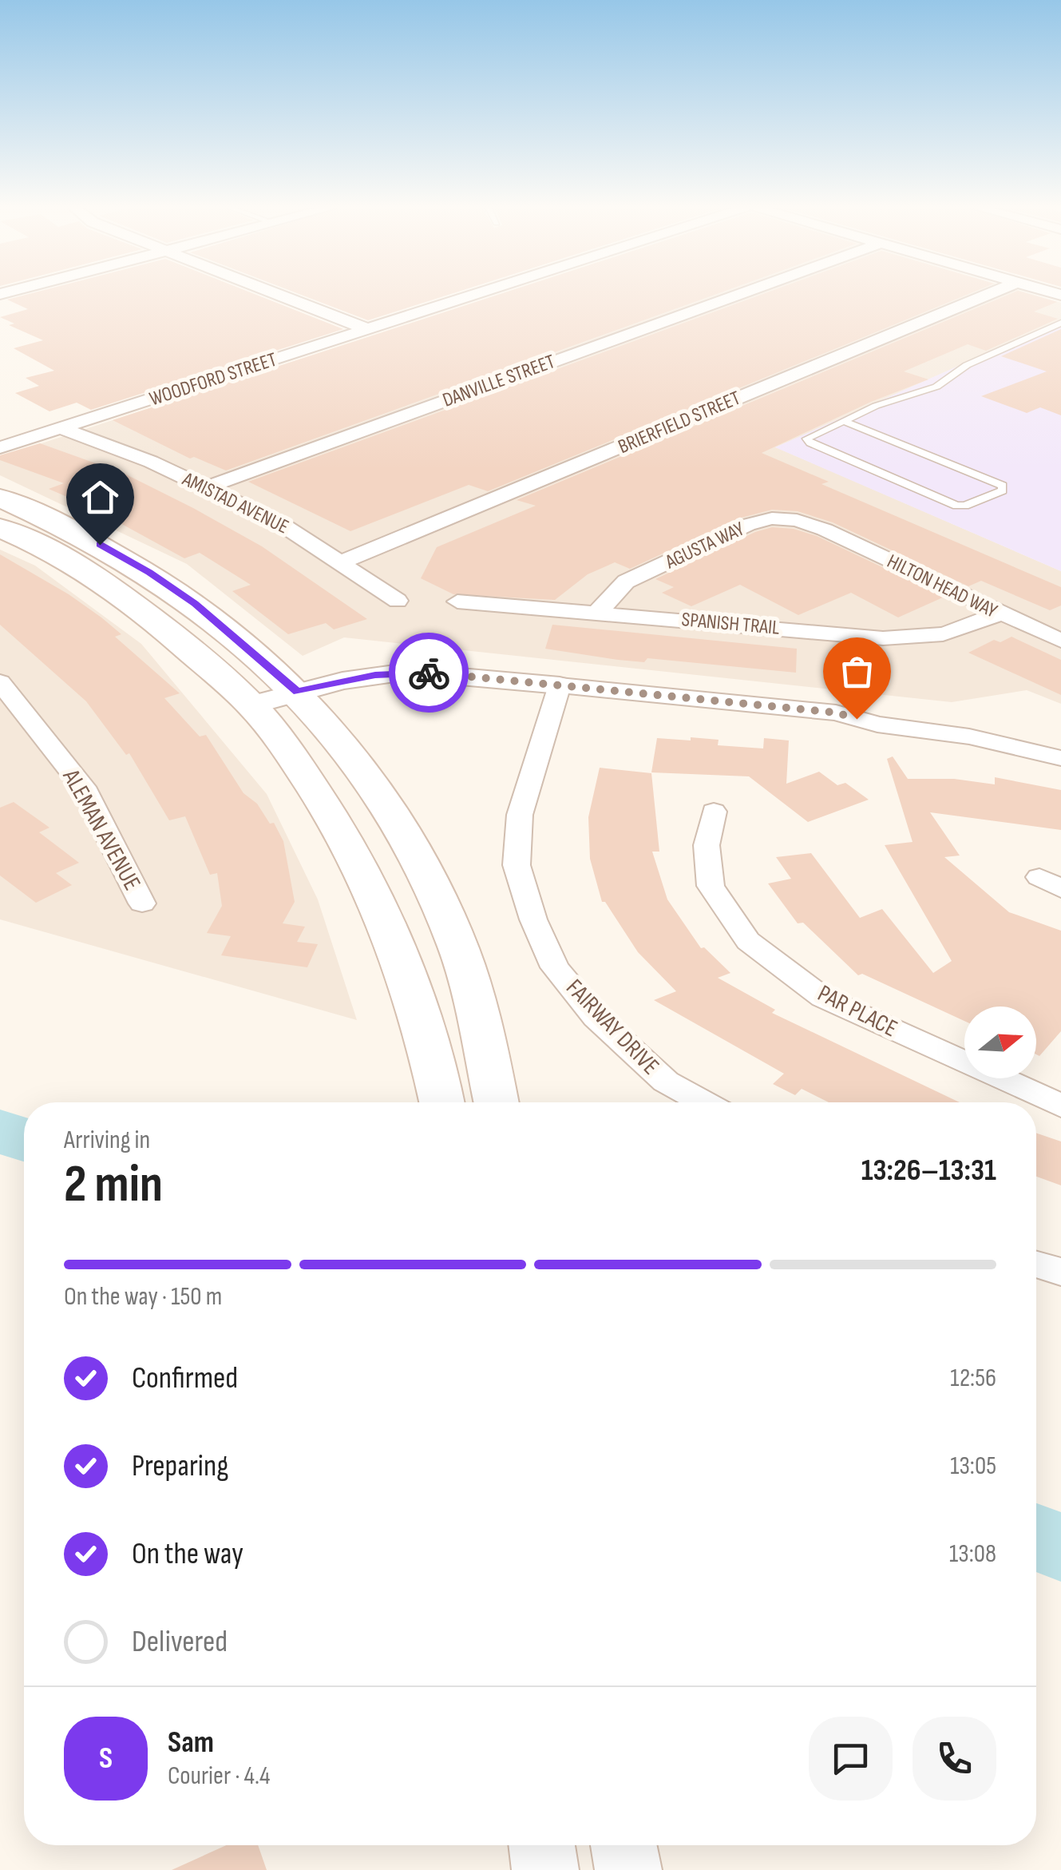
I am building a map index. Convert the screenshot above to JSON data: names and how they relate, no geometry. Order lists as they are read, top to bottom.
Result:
{
  "streets": {
    "street": [
      "WOODFORD STREET",
      "DANVILLE STREET",
      "BRIERFIELD STREET",
      "AMISTAD AVENUE",
      "AGUSTA WAY",
      "HILTON HEAD WAY",
      "SPANISH TRAIL",
      "ALEMAN AVENUE",
      "PAR PLACE",
      "FAIRWAY DRIVE"
    ]
  },
  "crossings": [
    ["WOODFORD STREET", "AMISTAD AVENUE"],
    ["DANVILLE STREET", "AMISTAD AVENUE"],
    ["BRIERFIELD STREET", "AMISTAD AVENUE"],
    ["AGUSTA WAY", "HILTON HEAD WAY"],
    ["AGUSTA WAY", "SPANISH TRAIL"],
    ["HILTON HEAD WAY", "SPANISH TRAIL"]
  ],
  "north": "right",
  "page": {
    "heading": ["2 min", "Arriving in", "13:26–13:31"],
    "panel": ["Sam", "Courier · 4.4"],
    "bar": "On the way · 150 m",
    "list": [
      ["Confirmed", "12:56"],
      ["Preparing", "13:05"],
      ["On the way", "13:08"],
      "Delivered"
    ],
    "round": "S"
  }
}
